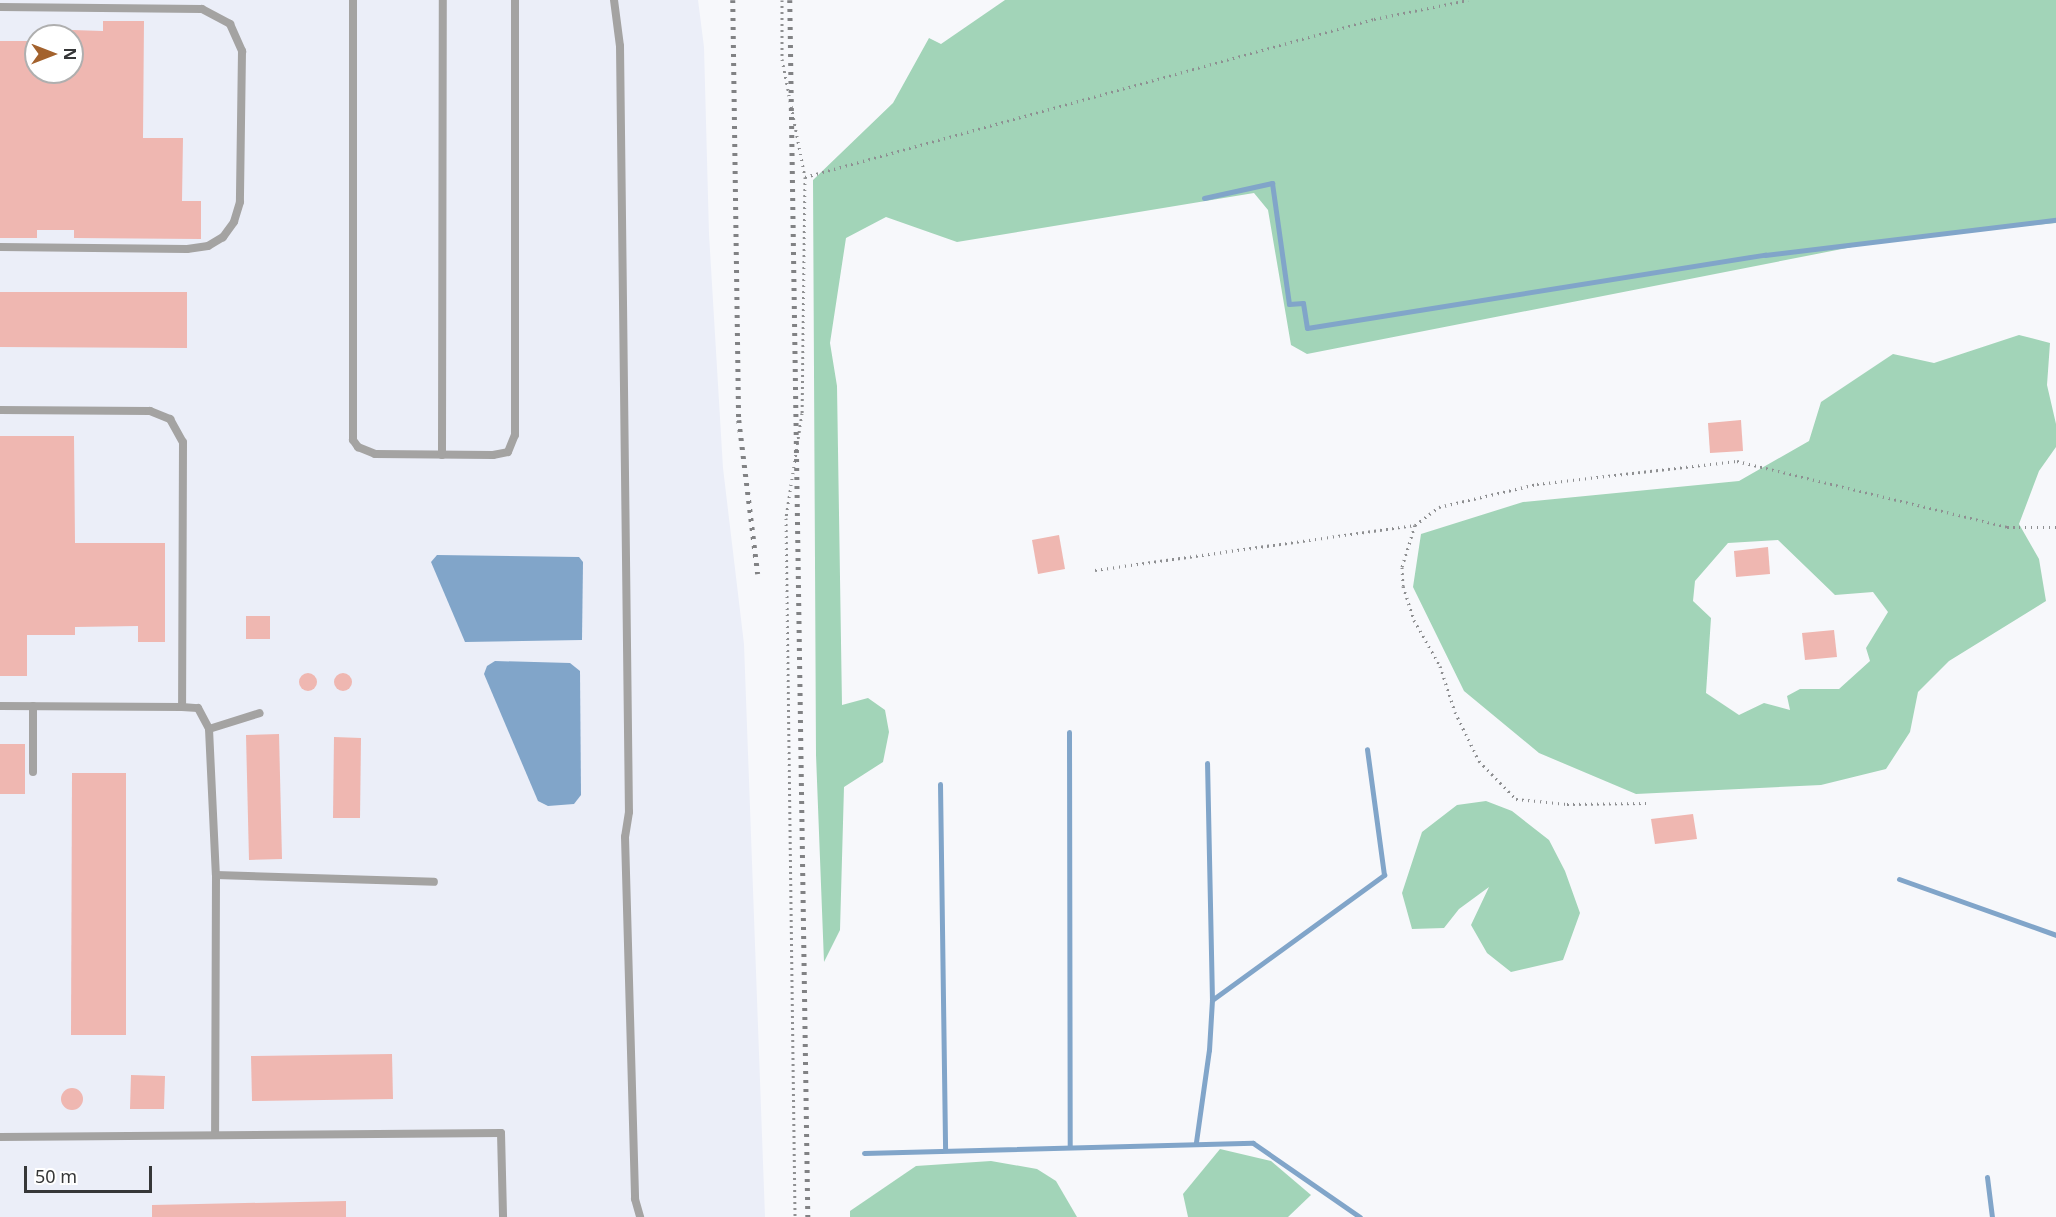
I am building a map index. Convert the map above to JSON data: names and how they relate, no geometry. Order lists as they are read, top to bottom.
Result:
{
  "scale_bar": "50 m",
  "north": "right"
}
